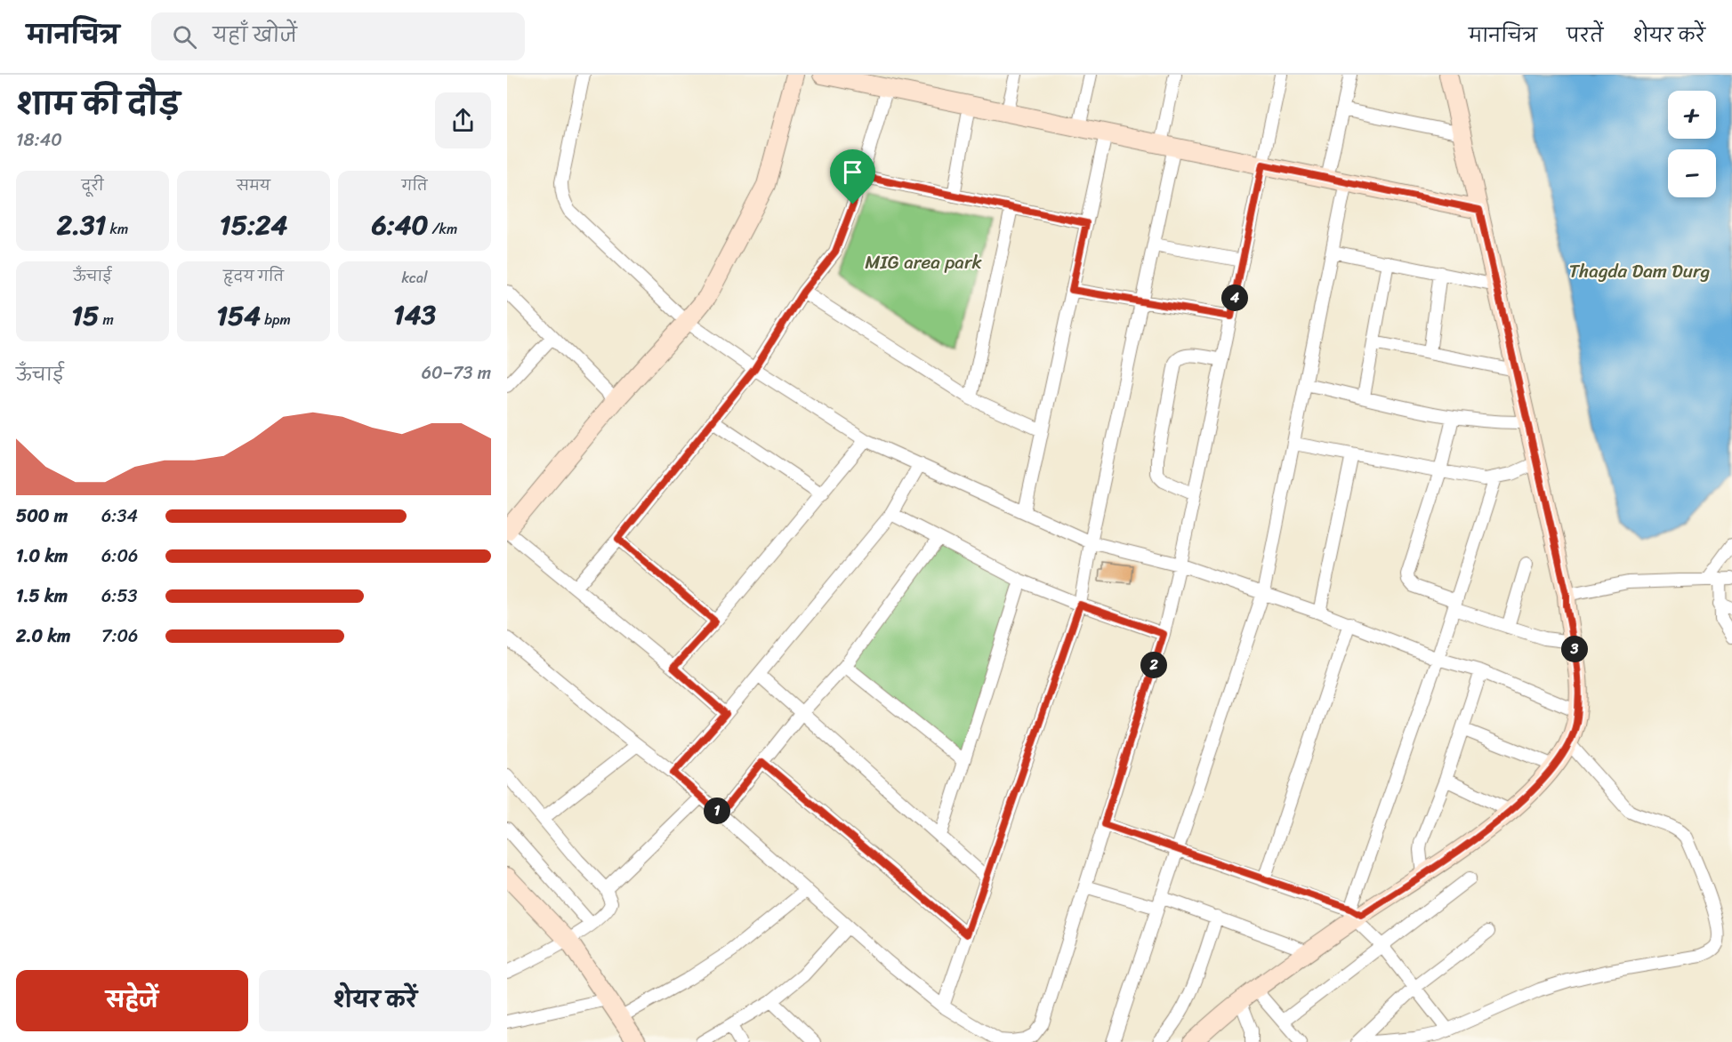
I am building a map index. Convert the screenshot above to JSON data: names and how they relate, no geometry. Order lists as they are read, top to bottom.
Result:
{
  "parks": ["MIG area park", "Thagda Dam Durg"],
  "page": {
    "header": "मानचित्र",
    "search": "यहाँ खोजें",
    "nav": ["मानचित्र", "परतें", "शेयर करें"],
    "heading": ["शाम की दौड़", "18:40"],
    "map_buttons": ["+", "−"],
    "stats": [
      ["दूरी", "2.31 km"],
      ["समय", "15:24"],
      ["गति", "6:40 /km"],
      ["ऊँचाई", "15 m"],
      ["हृदय गति", "154 bpm"],
      ["kcal", "143"]
    ],
    "pins": [
      "4",
      "3",
      "2",
      "1"
    ],
    "chart": ["ऊँचाई", "60–73 m"],
    "list": [
      {
        "name": "500 m",
        "note": "6:34"
      },
      {
        "name": "1.0 km",
        "note": "6:06"
      },
      {
        "name": "1.5 km",
        "note": "6:53"
      },
      {
        "name": "2.0 km",
        "note": "7:06"
      }
    ],
    "buttons": ["सहेजें", "शेयर करें"]
  }
}
